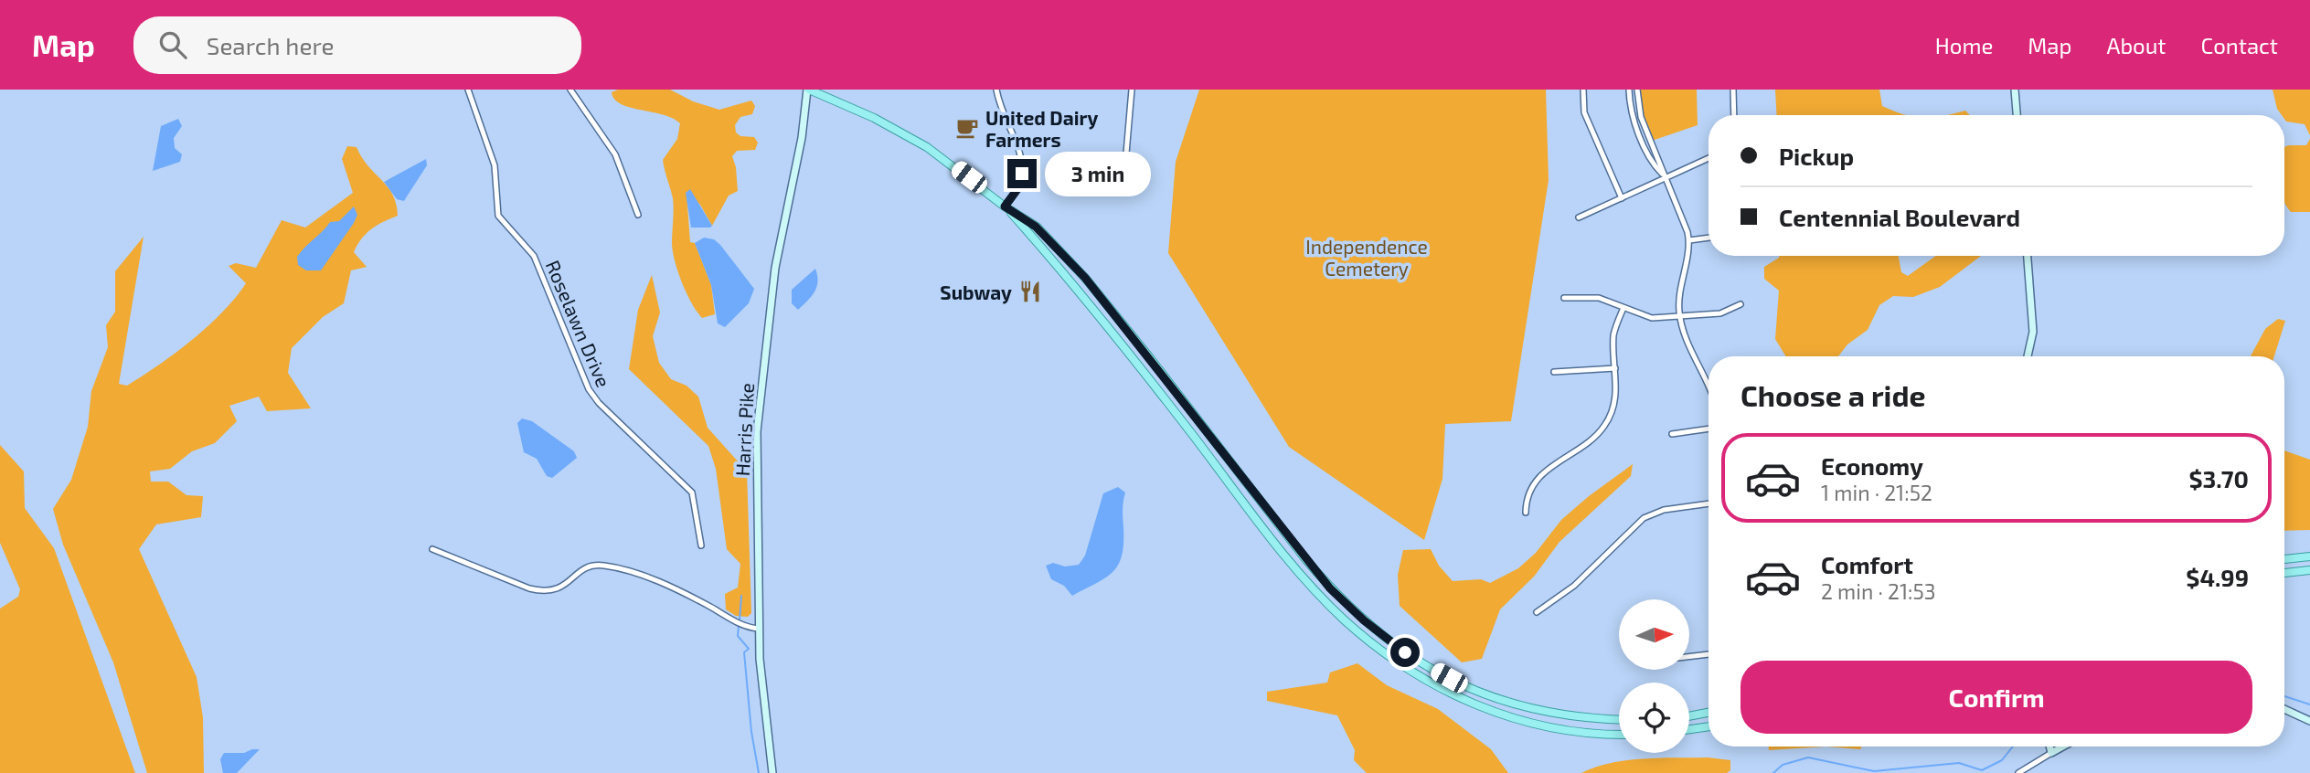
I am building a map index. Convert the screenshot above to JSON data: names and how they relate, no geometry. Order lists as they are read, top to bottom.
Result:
{
  "streets": {
    "main road": ["Harris Pike"],
    "street": ["Roselawn Drive"]
  },
  "parks": ["Independence Cemetery"],
  "places": {
    "cafe": ["United Dairy Farmers"],
    "restaurant": ["Subway"]
  },
  "north": "right",
  "page": {
    "header": "Map",
    "search": "Search here",
    "nav": [
      "Home",
      "Map",
      "About",
      "Contact"
    ],
    "banner": ["Pickup", "Centennial Boulevard"],
    "bubble": "3 min",
    "heading": "Choose a ride",
    "list": [
      {
        "name": "Economy",
        "note": "1 min · 21:52",
        "value": "$3.70"
      },
      {
        "name": "Comfort",
        "note": "2 min · 21:53",
        "value": "$4.99"
      }
    ],
    "buttons": "Confirm"
  }
}
